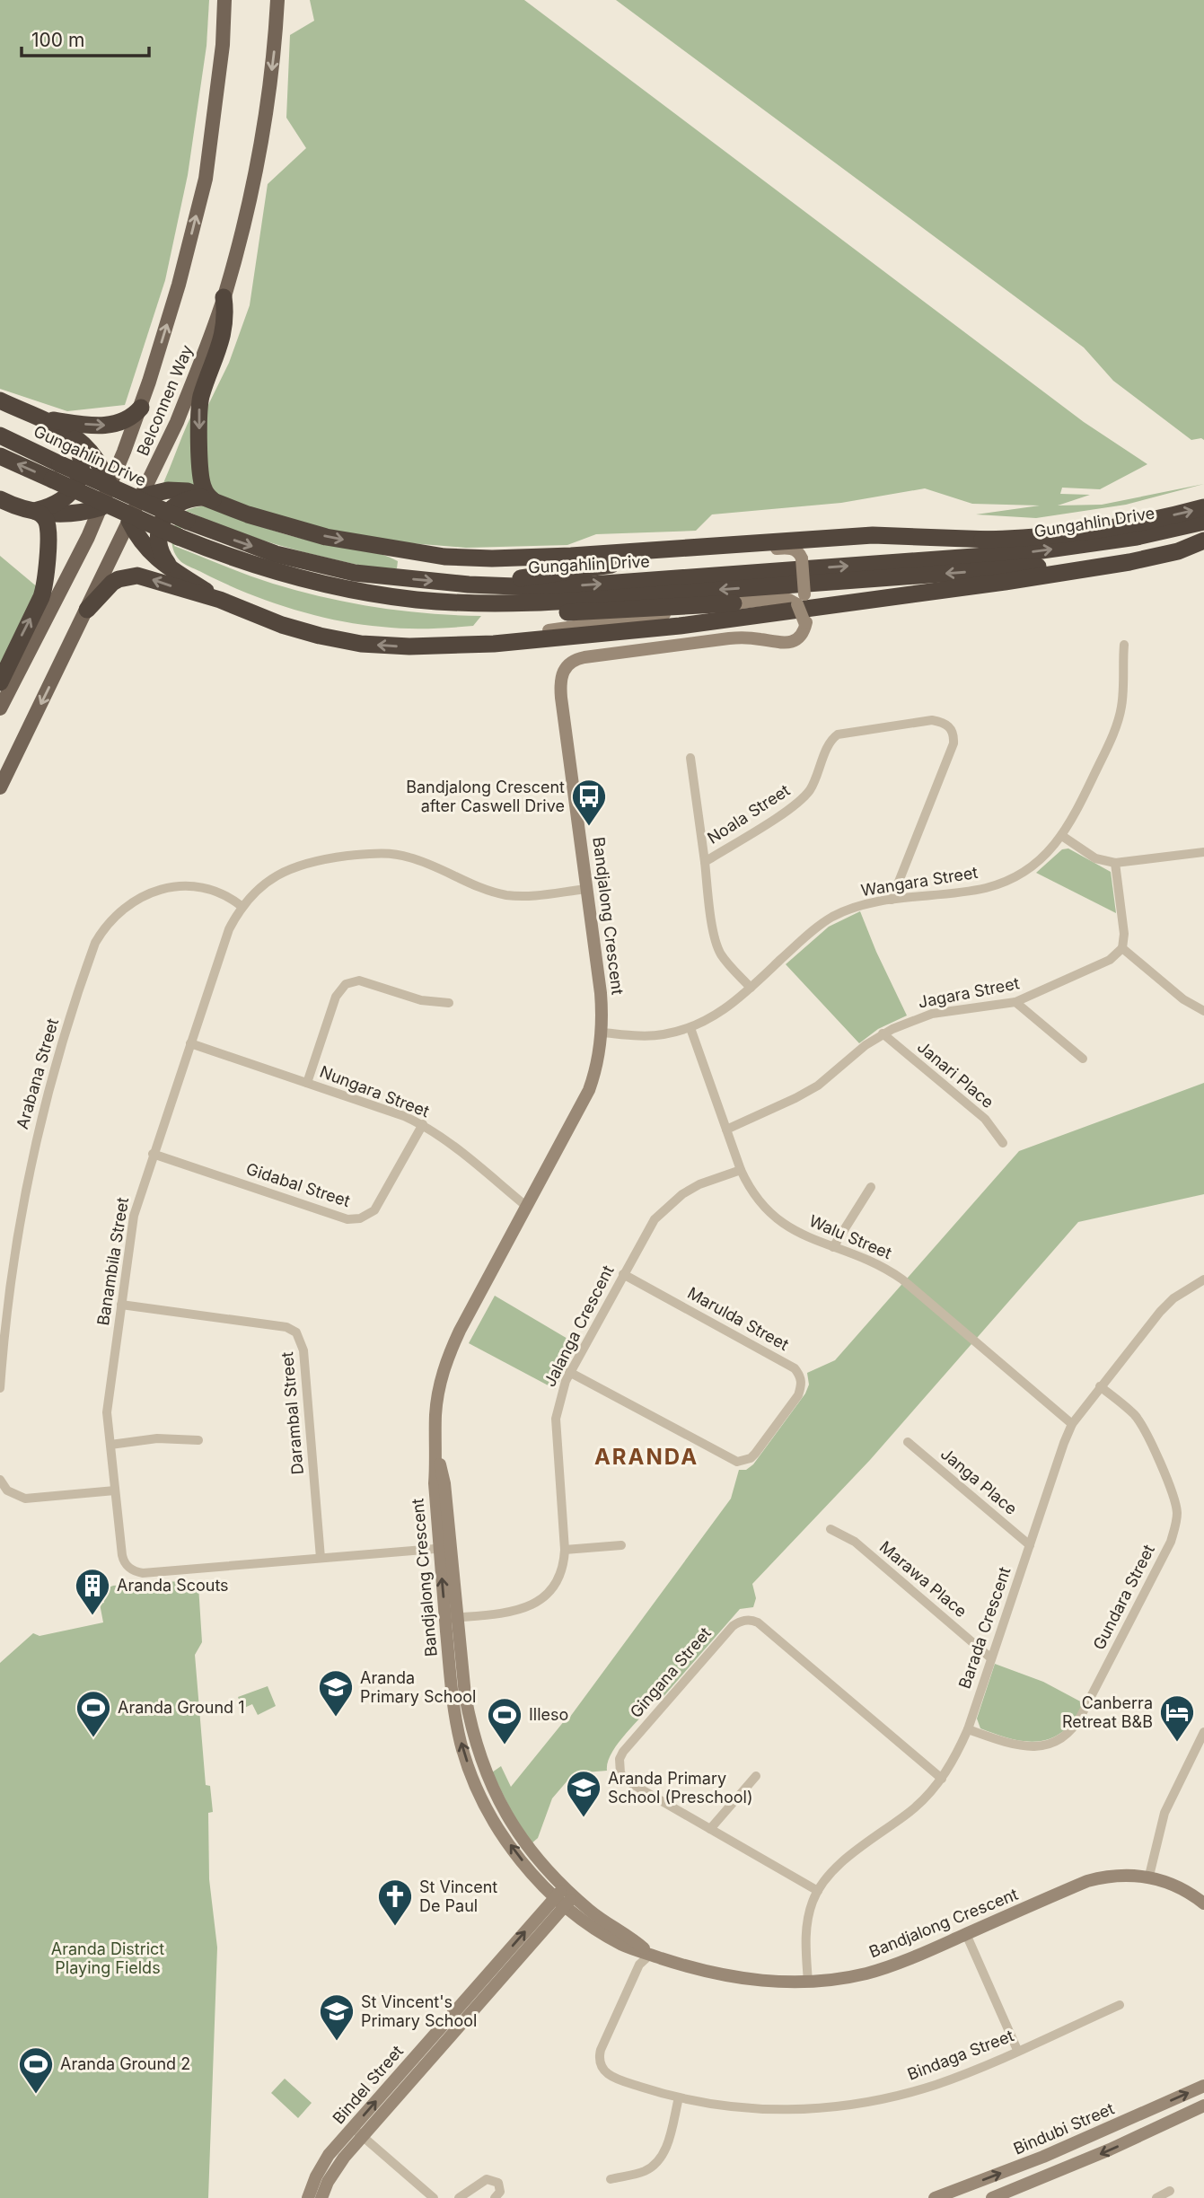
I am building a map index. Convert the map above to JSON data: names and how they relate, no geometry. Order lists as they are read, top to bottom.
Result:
{
  "streets": {
    "highway": ["Gungahlin Drive"],
    "main road": ["Belconnen Way"],
    "street": [
      "Noala Street",
      "Wangara Street",
      "Bandjalong Crescent",
      "Jagara Street",
      "Arabana Street",
      "Janari Place",
      "Nungara Street",
      "Gidabal Street",
      "Walu Street",
      "Banambila Street",
      "Marulda Street",
      "Jalanga Crescent",
      "Darambal Street",
      "Janga Place",
      "Marawa Place",
      "Gundara Street",
      "Barada Crescent",
      "Gingana Street",
      "Bindaga Street",
      "Bindel Street",
      "Bindubi Street"
    ]
  },
  "crossings": [
    ["Noala Street", "Wangara Street"],
    ["Wangara Street", "Bandjalong Crescent"],
    ["Wangara Street", "Walu Street"],
    ["Bandjalong Crescent", "Nungara Street"],
    ["Bandjalong Crescent", "Banambila Street"],
    ["Bandjalong Crescent", "Jalanga Crescent"],
    ["Bandjalong Crescent", "Barada Crescent"],
    ["Bandjalong Crescent", "Bindaga Street"],
    ["Bandjalong Crescent", "Bindel Street"],
    ["Jagara Street", "Janari Place"],
    ["Jagara Street", "Walu Street"],
    ["Arabana Street", "Banambila Street"],
    ["Nungara Street", "Gidabal Street"],
    ["Nungara Street", "Banambila Street"],
    ["Gidabal Street", "Banambila Street"],
    ["Walu Street", "Jalanga Crescent"],
    ["Walu Street", "Barada Crescent"],
    ["Banambila Street", "Darambal Street"],
    ["Marulda Street", "Jalanga Crescent"],
    ["Janga Place", "Barada Crescent"],
    ["Marawa Place", "Barada Crescent"],
    ["Gundara Street", "Barada Crescent"],
    ["Barada Crescent", "Gingana Street"]
  ],
  "districts": ["ARANDA"],
  "parks": ["Aranda District Playing Fields"],
  "places": {
    "bus stop": ["Bandjalong Crescent after Caswell Drive"],
    "building": ["Aranda Scouts"],
    "school or university": ["Aranda Primary School", "Aranda Primary School (Preschool)", "St Vincent's Primary School"],
    "sports": ["Aranda Ground 1", "Illeso", "Aranda Ground 2"],
    "hotel": ["Canberra Retreat B&B"],
    "church": ["St Vincent De Paul"]
  },
  "scale_bar": "100 m"
}
